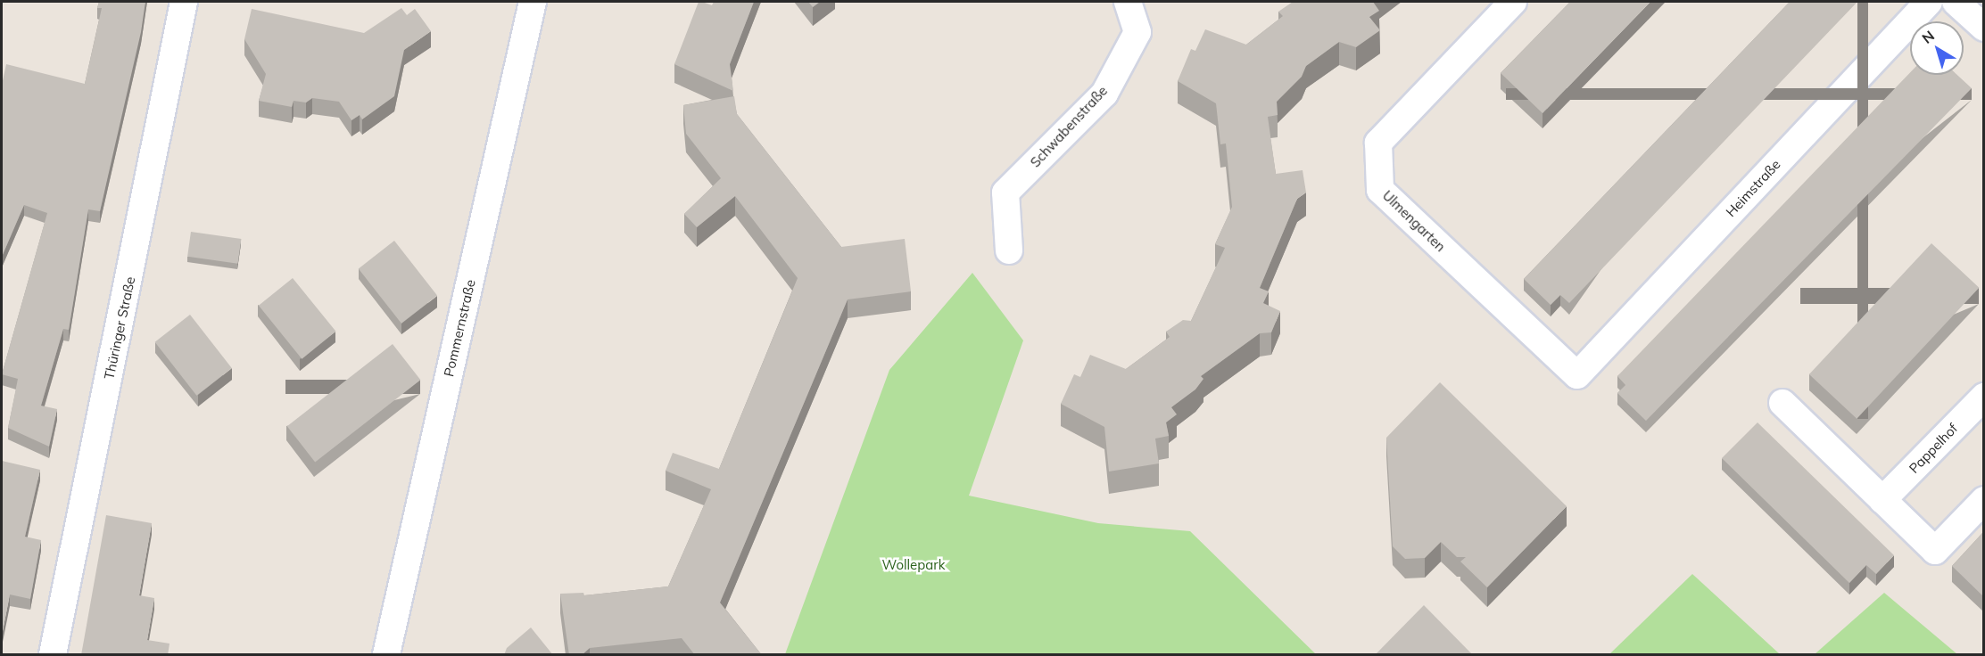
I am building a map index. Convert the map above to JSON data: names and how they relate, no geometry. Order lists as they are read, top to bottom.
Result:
{
  "streets": {
    "street": [
      "Schwabenstraße",
      "Heimstraße",
      "Ulmengarten",
      "Thüringer Straße",
      "Pommernstraße",
      "Pappelhof"
    ]
  },
  "crossings": [
    ["Heimstraße", "Ulmengarten"]
  ],
  "parks": ["Wollepark"],
  "north": "top left"
}
